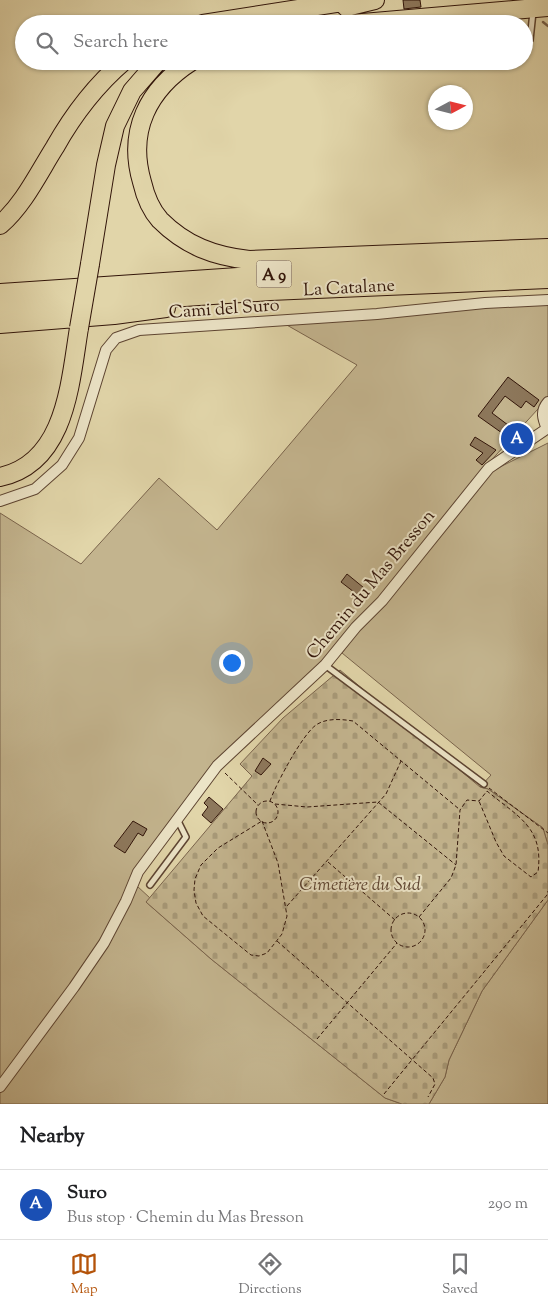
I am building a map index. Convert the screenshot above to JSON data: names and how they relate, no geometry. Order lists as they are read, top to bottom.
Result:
{
  "streets": {
    "highway": ["A 9", "La Catalane"],
    "street": ["Cami del Suro", "Chemin du Mas Bresson"]
  },
  "parks": ["Cimetière du Sud"],
  "north": "right",
  "page": {
    "search": "Search here",
    "pins": "A",
    "heading": "Nearby",
    "list": [
      {
        "mark": "A",
        "name": "Suro",
        "note": "Bus stop · Chemin du Mas Bresson",
        "value": "290 m"
      }
    ],
    "nav": ["Map", "Directions", "Saved"]
  }
}
